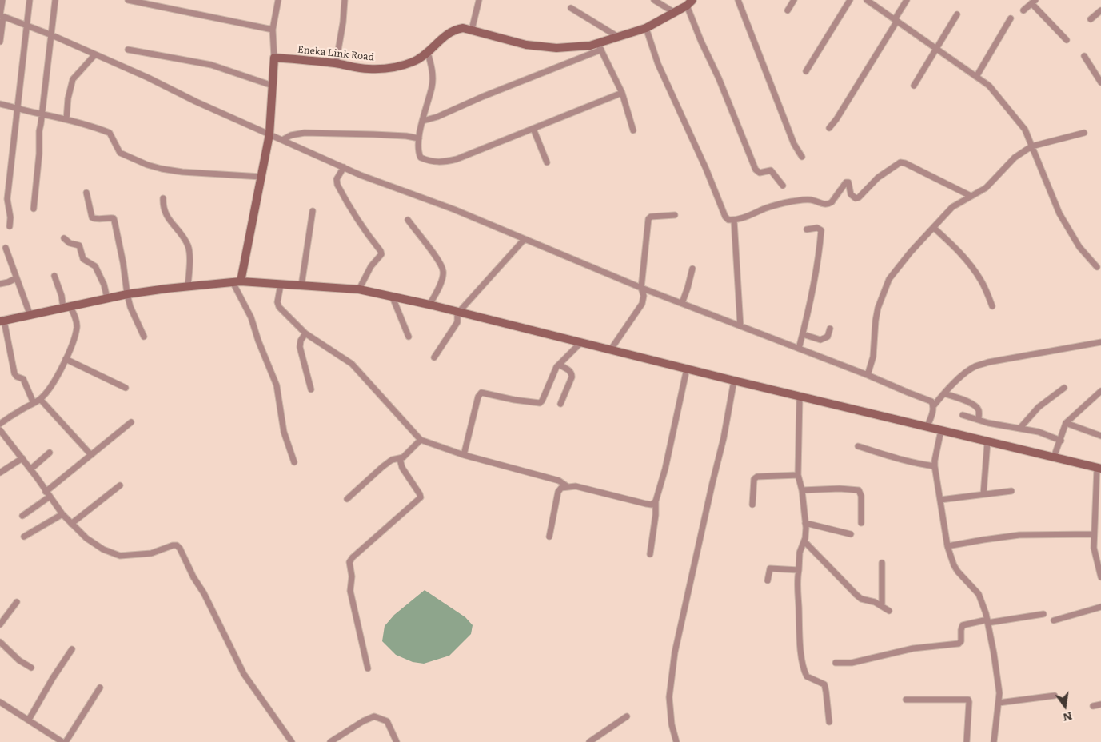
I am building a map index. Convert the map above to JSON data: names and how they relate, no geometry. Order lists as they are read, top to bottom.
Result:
{
  "streets": {
    "street": ["Eneka Link Road"]
  },
  "north": "bottom"
}
